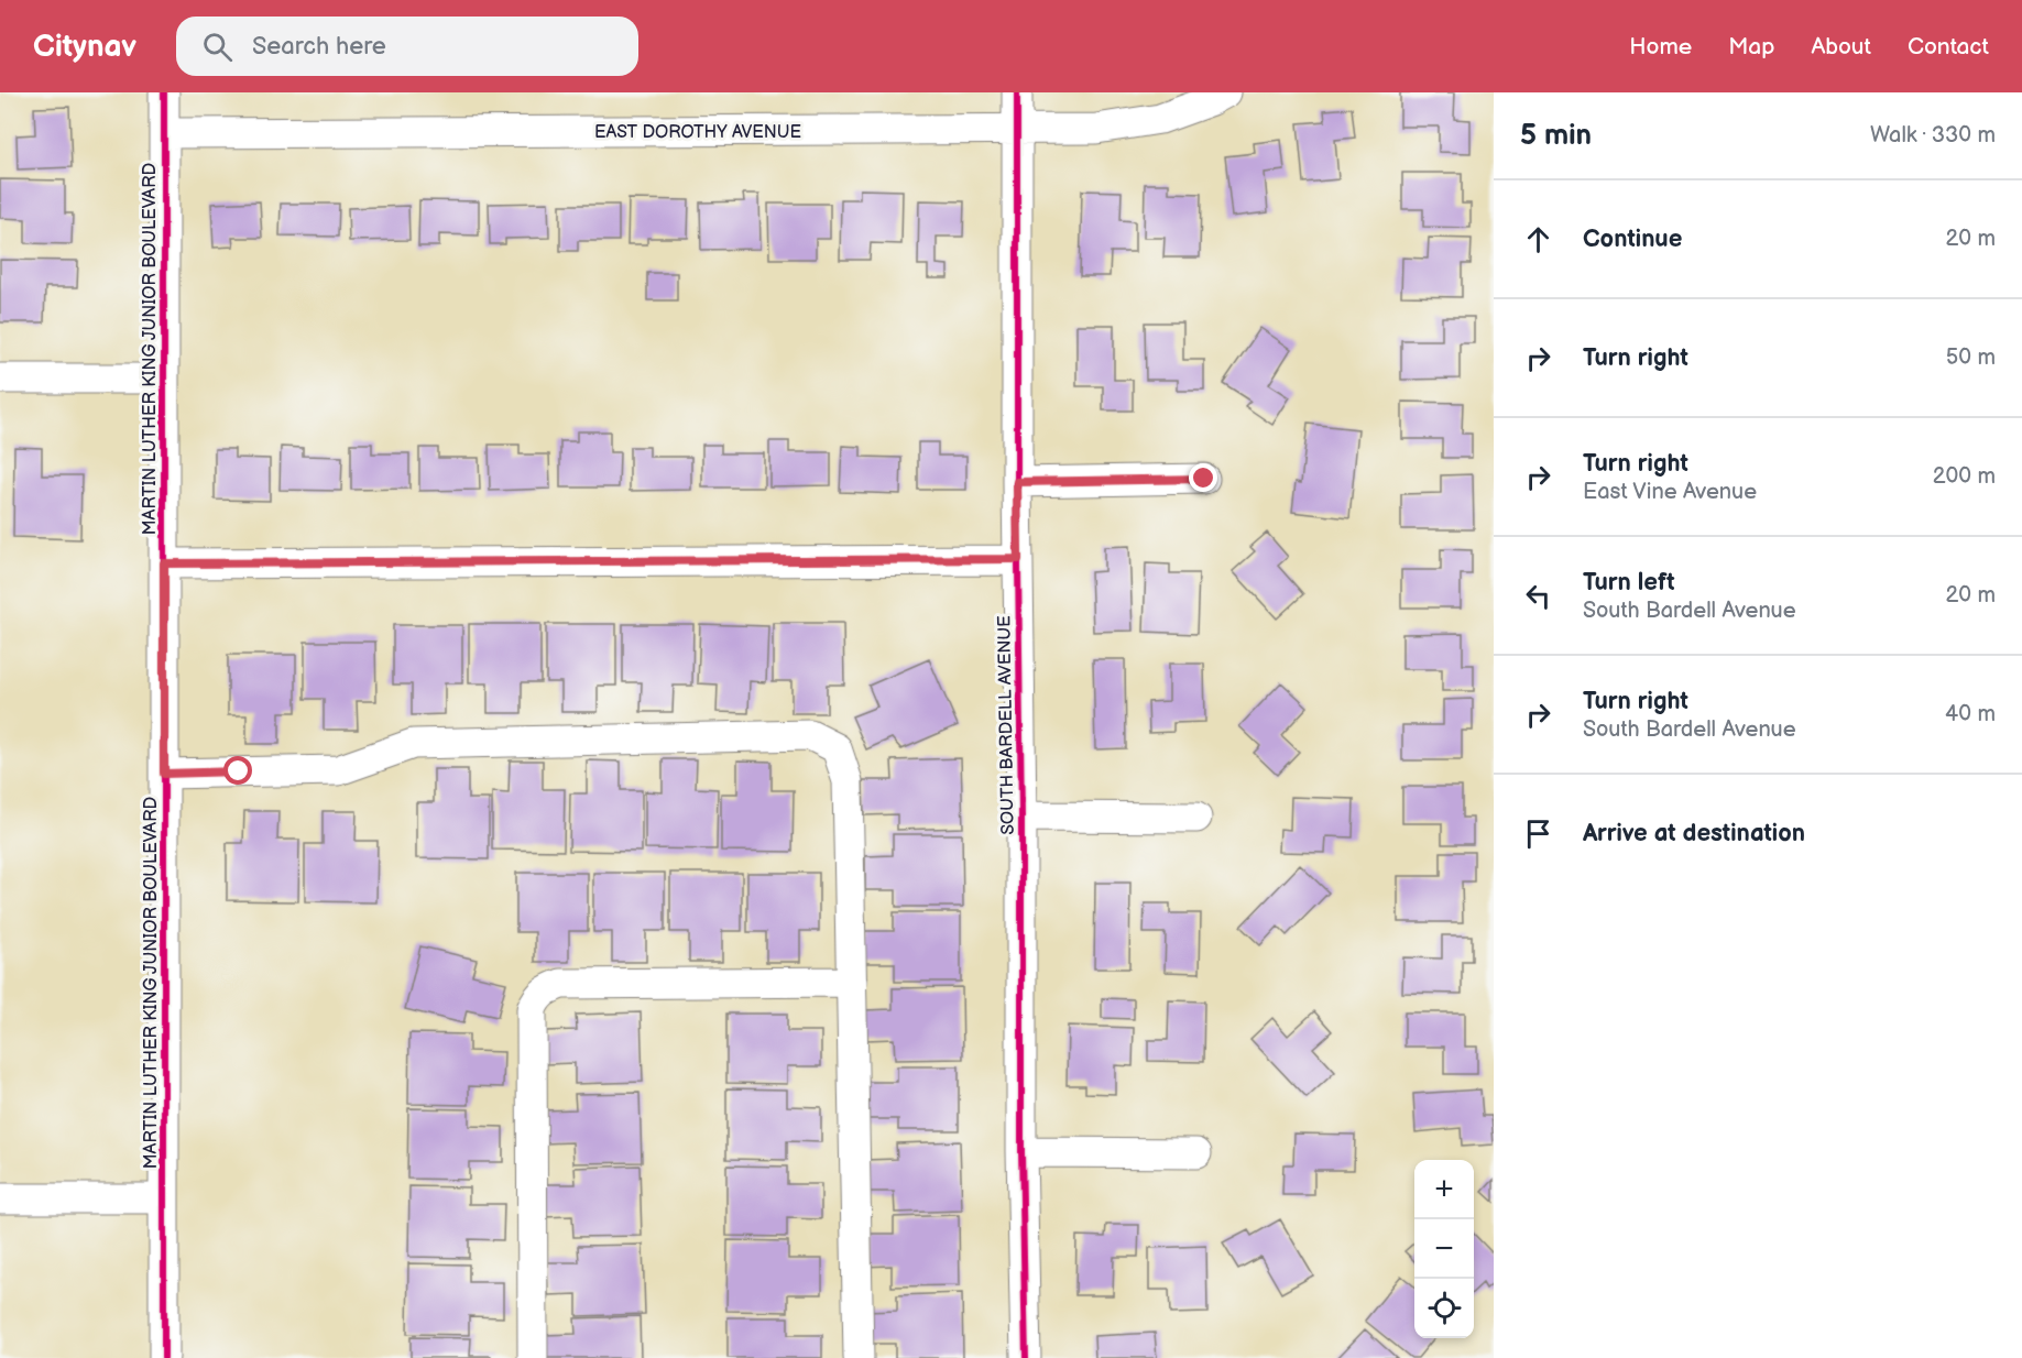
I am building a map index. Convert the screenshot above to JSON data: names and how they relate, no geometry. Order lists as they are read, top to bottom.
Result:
{
  "streets": {
    "street": ["EAST DOROTHY AVENUE", "MARTIN LUTHER KING JUNIOR BOULEVARD", "SOUTH BARDELL AVENUE"]
  },
  "crossings": [
    ["EAST DOROTHY AVENUE", "MARTIN LUTHER KING JUNIOR BOULEVARD"],
    ["EAST DOROTHY AVENUE", "SOUTH BARDELL AVENUE"]
  ],
  "page": {
    "header": "Citynav",
    "search": "Search here",
    "nav": [
      "Home",
      "Map",
      "About",
      "Contact"
    ],
    "heading": ["5 min", "Walk · 330 m"],
    "list": [
      ["Continue", "20 m"],
      ["Turn right", "50 m"],
      ["Turn right", "East Vine Avenue", "200 m"],
      ["Turn left", "South Bardell Avenue", "20 m"],
      ["Turn right", "South Bardell Avenue", "40 m"],
      "Arrive at destination"
    ],
    "map_buttons": ["+", "−"]
  }
}
